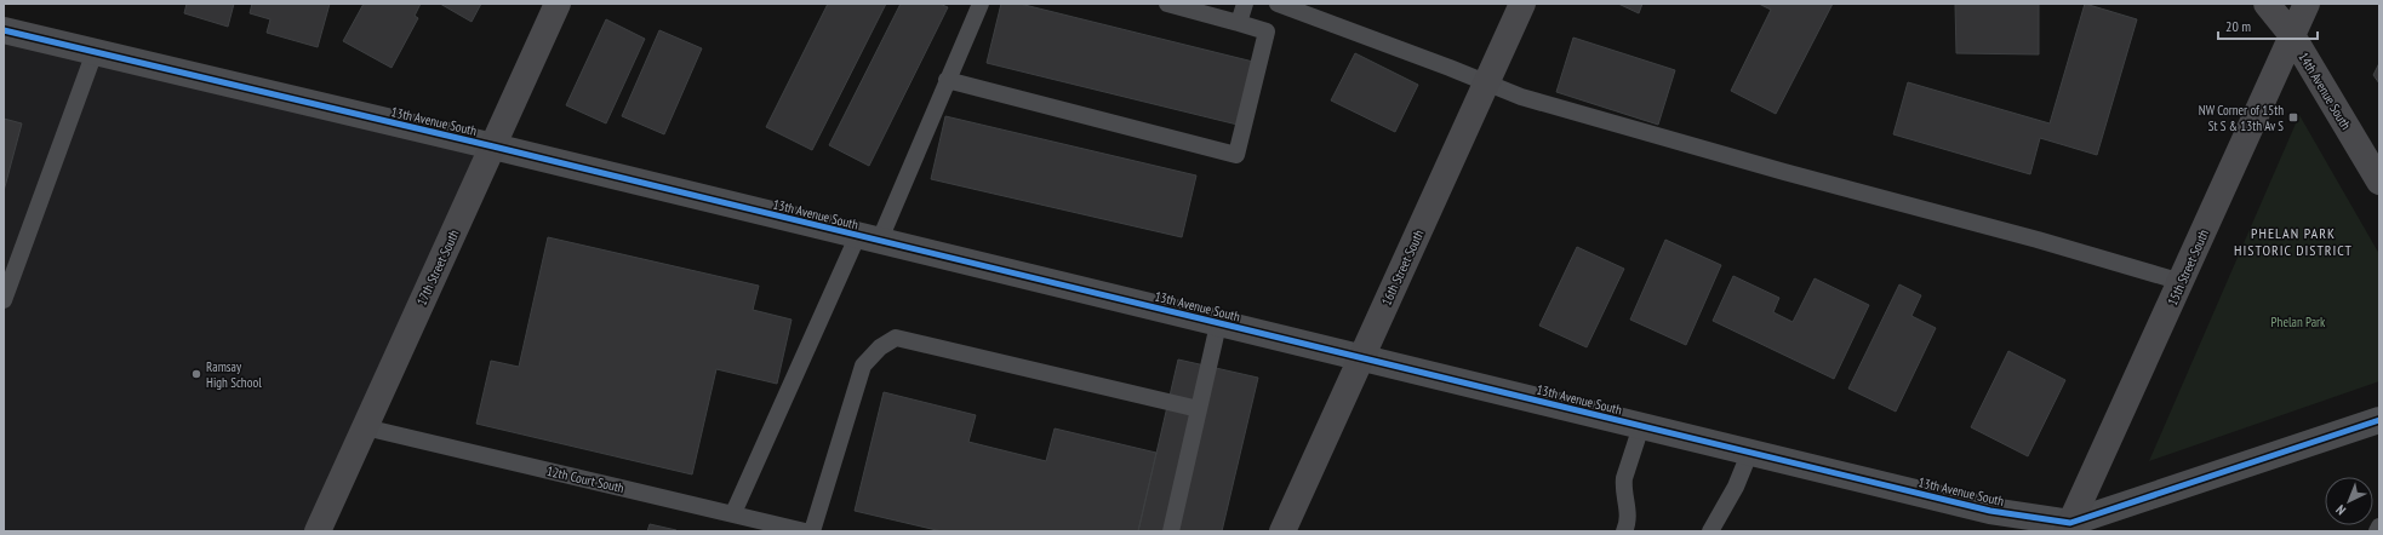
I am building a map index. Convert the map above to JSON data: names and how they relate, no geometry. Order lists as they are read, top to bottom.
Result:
{
  "streets": {
    "street": [
      "14th Avenue South",
      "13th Avenue South",
      "17th Street South",
      "16th Street South",
      "15th Street South"
    ],
    "lane": ["12th Court South"]
  },
  "crossings": [
    ["14th Avenue South", "15th Street South"],
    ["13th Avenue South", "17th Street South"],
    ["13th Avenue South", "16th Street South"],
    ["13th Avenue South", "15th Street South"],
    ["17th Street South", "12th Court South"]
  ],
  "districts": ["PHELAN PARK HISTORIC DISTRICT"],
  "parks": ["Phelan Park"],
  "places": {
    "transit": ["NW Corner of 15th St S & 13th Av S"],
    "other": ["Ramsay High School"]
  },
  "scale_bar": "20 m",
  "north": "bottom left"
}
